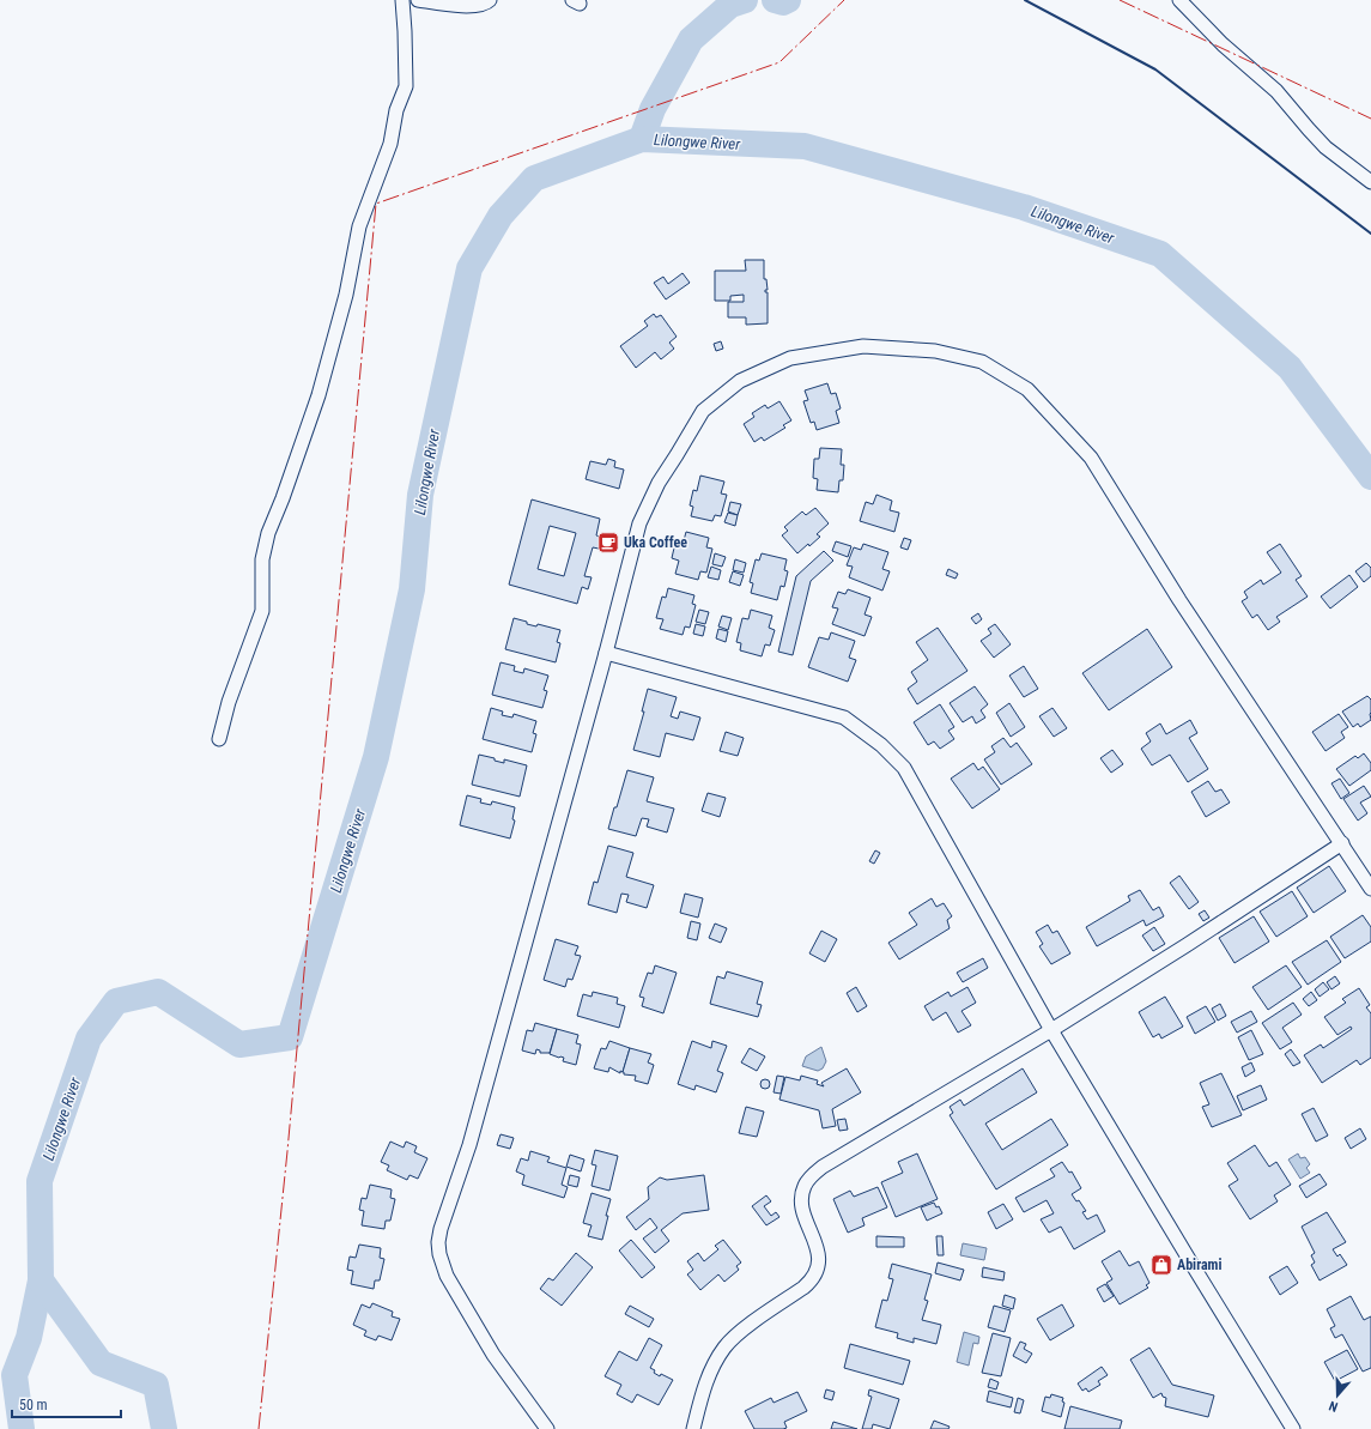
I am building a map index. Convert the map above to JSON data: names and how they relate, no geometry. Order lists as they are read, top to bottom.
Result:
{
  "water": ["Lilongwe River"],
  "places": {
    "cafe": ["Uka Coffee"],
    "shop": ["Abirami"]
  },
  "scale_bar": "50 m",
  "north": "bottom"
}
